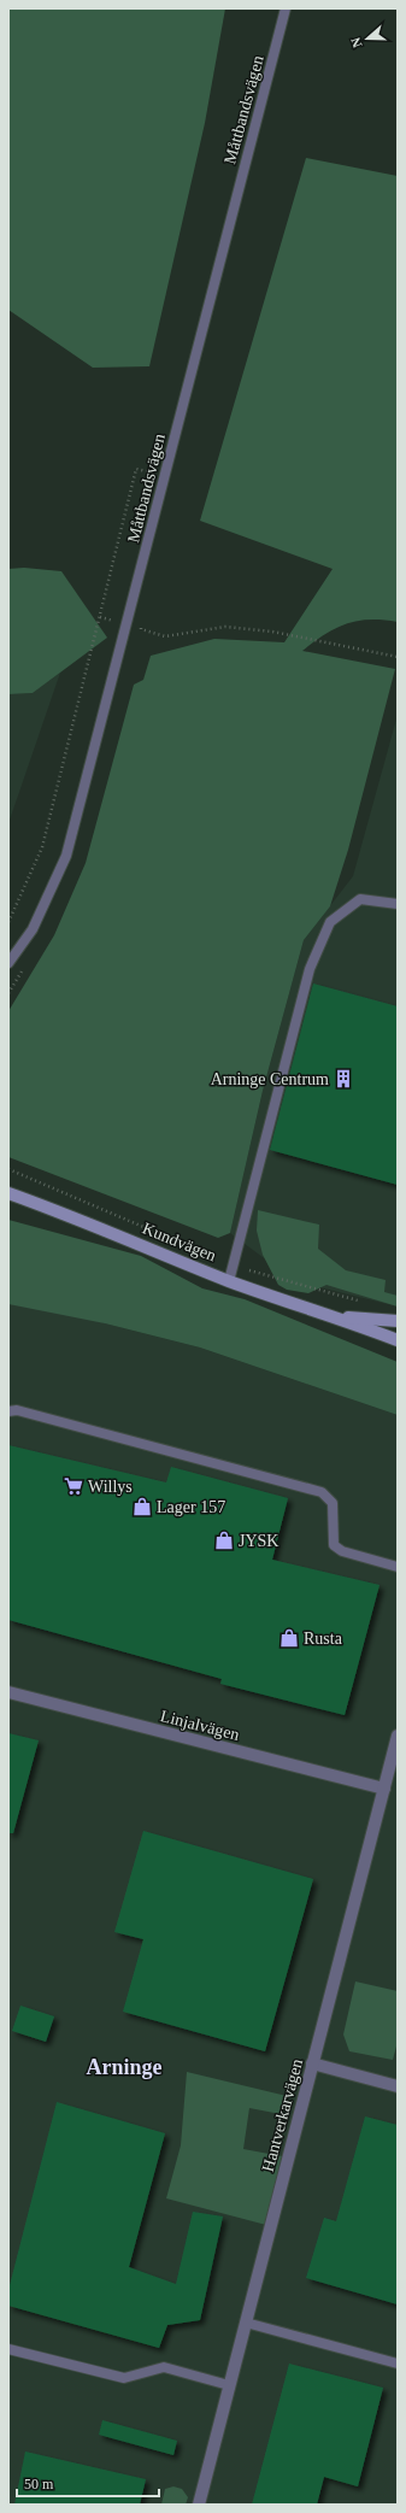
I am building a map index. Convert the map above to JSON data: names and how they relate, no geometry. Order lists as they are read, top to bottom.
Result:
{
  "streets": {
    "street": ["Kundvägen", "Linjalvägen", "Hantverkarvägen"],
    "lane": ["Måttbandsvägen"]
  },
  "crossings": [
    ["Linjalvägen", "Hantverkarvägen"]
  ],
  "districts": ["Arninge"],
  "places": {
    "building": ["Arninge Centrum"],
    "supermarket": ["Willys"],
    "shop": ["Lager 157", "JYSK", "Rusta"]
  },
  "scale_bar": "50 m",
  "north": "left"
}
